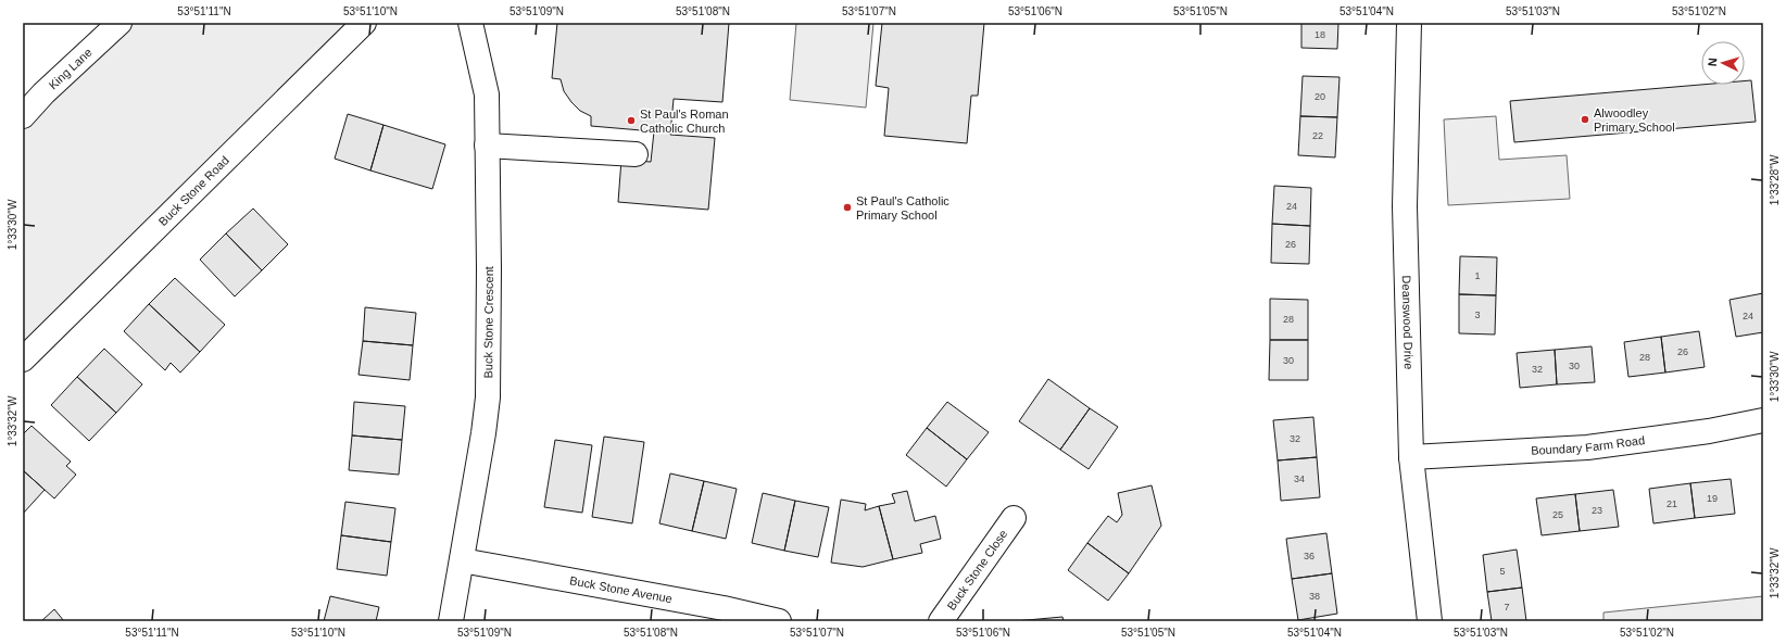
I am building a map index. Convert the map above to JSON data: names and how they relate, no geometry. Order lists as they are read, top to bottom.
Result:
{
  "streets": {
    "street": [
      "King Lane",
      "Buck Stone Road",
      "Buck Stone Crescent",
      "Deanswood Drive",
      "Boundary Farm Road",
      "Buck Stone Close",
      "Buck Stone Avenue"
    ]
  },
  "crossings": [
    ["Buck Stone Crescent", "Buck Stone Avenue"],
    ["Deanswood Drive", "Boundary Farm Road"]
  ],
  "places": ["Alwoodley Primary School", "St Paul's Roman Catholic Church", "St Paul's Catholic Primary School"],
  "house_numbers": [
    "18",
    "20",
    "22",
    "24",
    "26",
    "1",
    "3",
    "24",
    "28",
    "26",
    "28",
    "30",
    "30",
    "32",
    "32",
    "34",
    "19",
    "21",
    "23",
    "25",
    "36",
    "5",
    "38",
    "7"
  ],
  "north": "left",
  "coordinates": [
    "53°51'11\"N",
    "53°51'10\"N",
    "53°51'09\"N",
    "53°51'08\"N",
    "53°51'07\"N",
    "53°51'06\"N",
    "53°51'05\"N",
    "53°51'04\"N",
    "53°51'03\"N",
    "53°51'02\"N",
    "1°33'28\"W",
    "1°33'30\"W",
    "1°33'32\"W"
  ]
}
